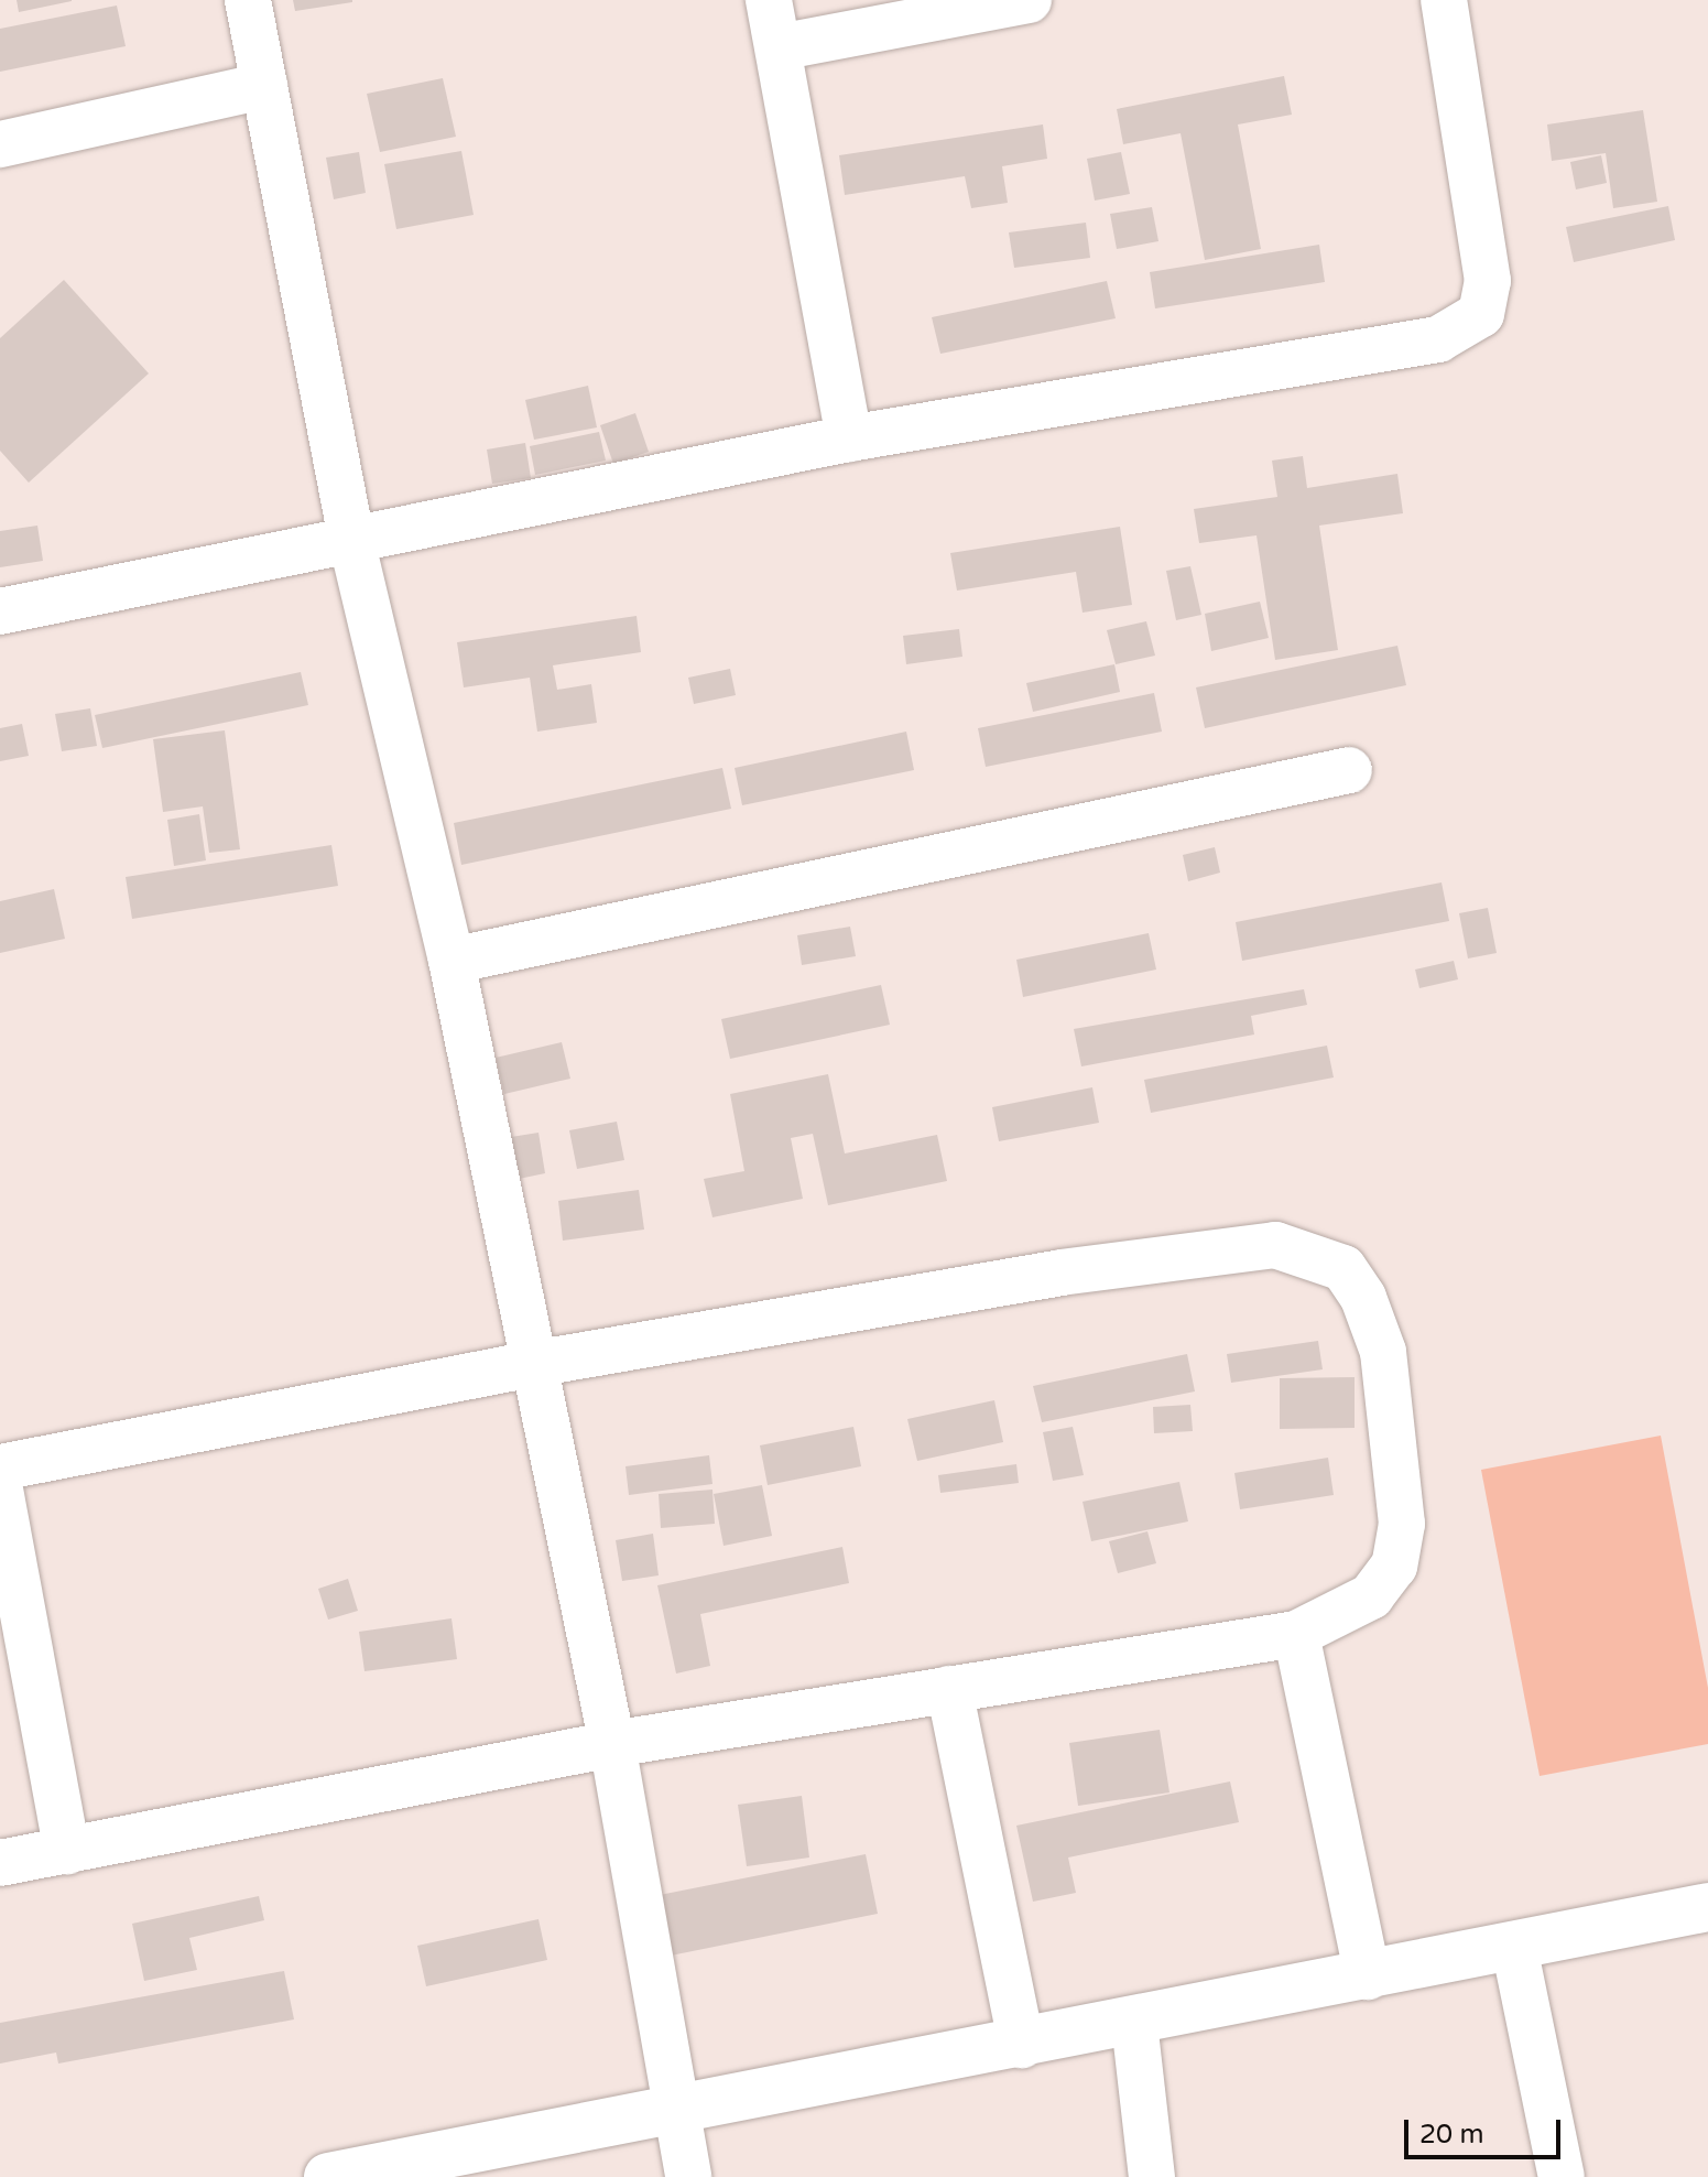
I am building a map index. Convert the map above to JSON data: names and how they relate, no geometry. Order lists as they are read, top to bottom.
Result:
{
  "scale_bar": "20 m"
}
